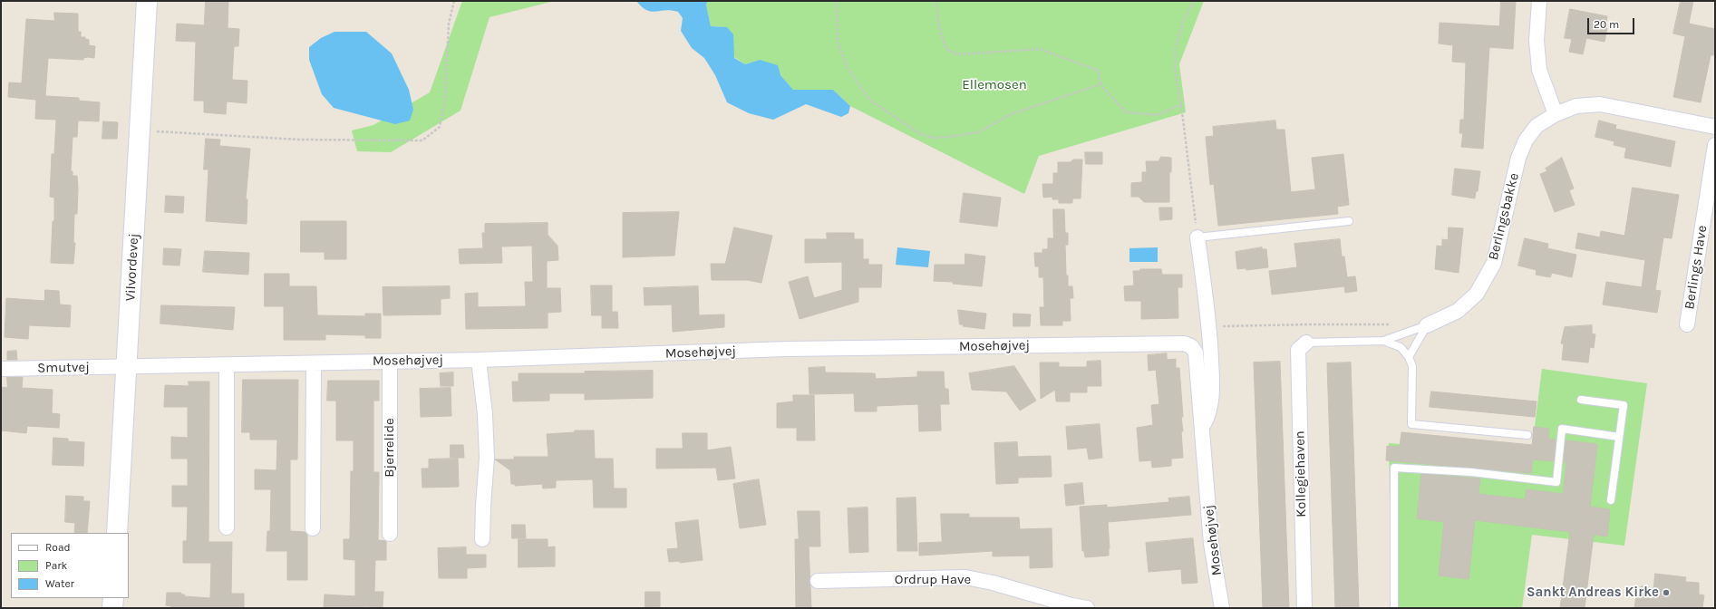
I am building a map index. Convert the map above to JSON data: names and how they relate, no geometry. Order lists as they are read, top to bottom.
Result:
{
  "streets": {
    "street": [
      "Berlingsbakke",
      "Vilvordevej",
      "Berlings Have",
      "Mosehøjvej",
      "Smutvej",
      "Bjerrelide",
      "Kollegiehaven",
      "Ordrup Have"
    ]
  },
  "crossings": [
    ["Vilvordevej", "Mosehøjvej"],
    ["Vilvordevej", "Smutvej"],
    ["Mosehøjvej", "Smutvej"],
    ["Mosehøjvej", "Bjerrelide"]
  ],
  "parks": ["Ellemosen"],
  "places": ["Sankt Andreas Kirke"],
  "legend": ["Road", "Park", "Water"],
  "scale_bar": "20 m"
}
